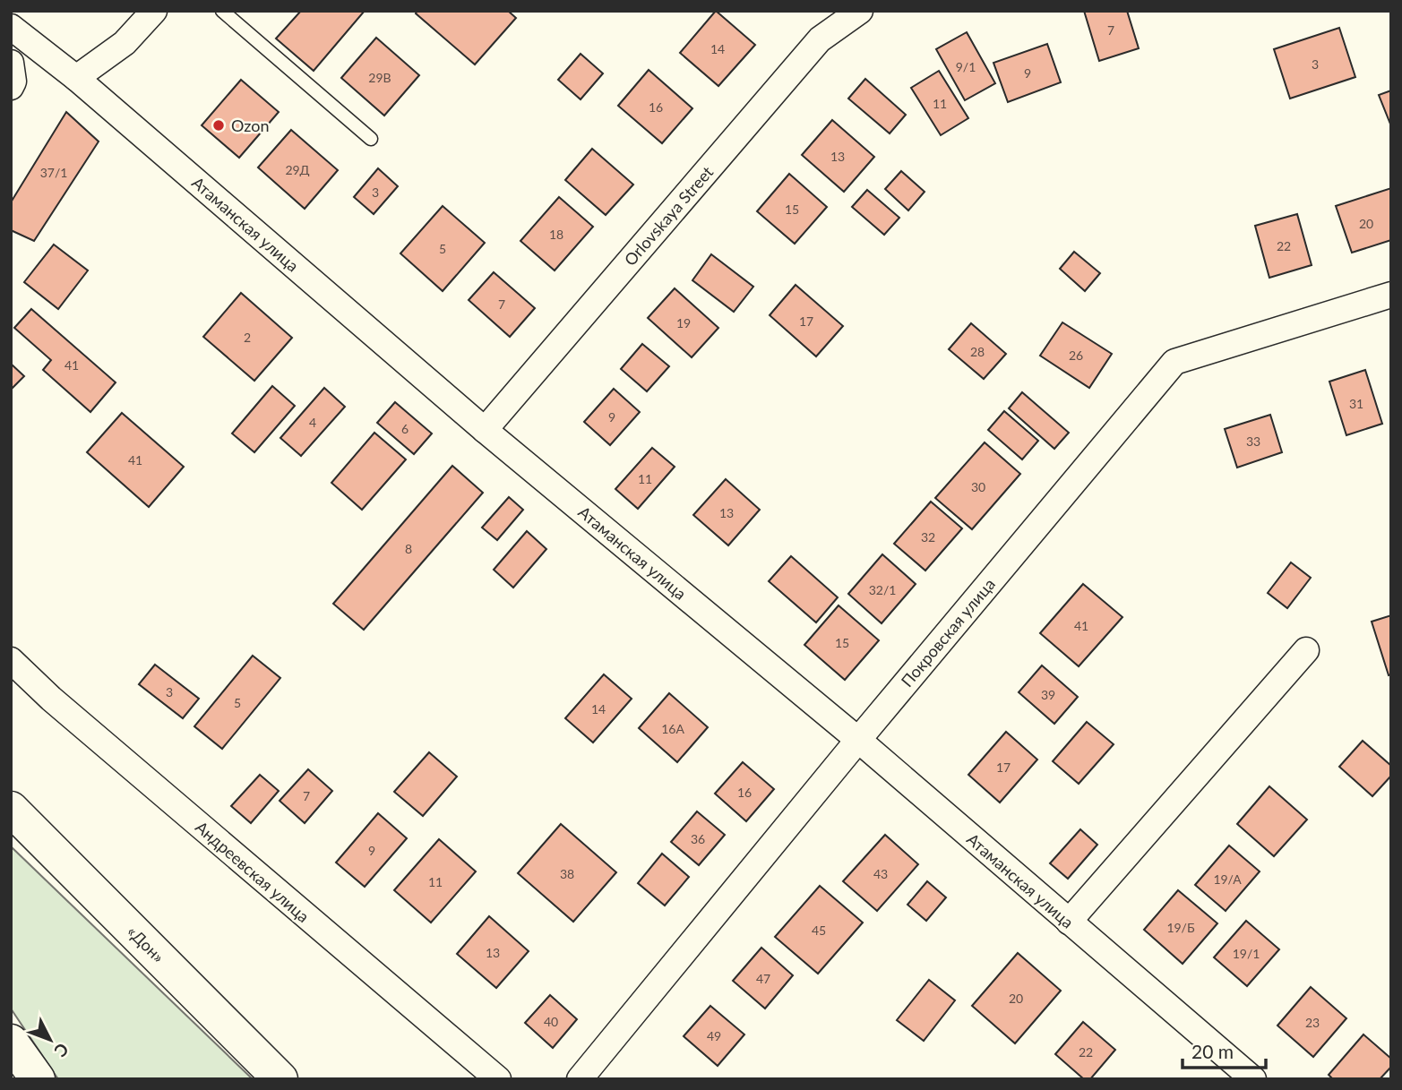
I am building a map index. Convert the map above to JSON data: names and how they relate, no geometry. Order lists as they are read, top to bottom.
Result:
{
  "streets": {
    "highway": ["«Дон»"],
    "street": [
      "Orlovskaya Street",
      "Атаманская улица",
      "Покровская улица",
      "Андреевская улица"
    ]
  },
  "crossings": [
    ["Orlovskaya Street", "Атаманская улица"],
    ["Атаманская улица", "Покровская улица"]
  ],
  "places": ["Ozon"],
  "house_numbers": [
    "7",
    "14",
    "3",
    "9/1",
    "9",
    "29В",
    "11",
    "16",
    "13",
    "29Д",
    "37/1",
    "3",
    "15",
    "20",
    "18",
    "22",
    "5",
    "7",
    "17",
    "19",
    "2",
    "28",
    "26",
    "41",
    "31",
    "9",
    "4",
    "6",
    "33",
    "41",
    "11",
    "30",
    "13",
    "32",
    "8",
    "32/1",
    "41",
    "15",
    "3",
    "39",
    "5",
    "14",
    "16А",
    "17",
    "16",
    "7",
    "36",
    "9",
    "38",
    "43",
    "19/А",
    "11",
    "19/Б",
    "45",
    "13",
    "19/1",
    "47",
    "20",
    "40",
    "23",
    "49",
    "22"
  ],
  "scale_bar": "20 m",
  "north": "bottom right"
}
